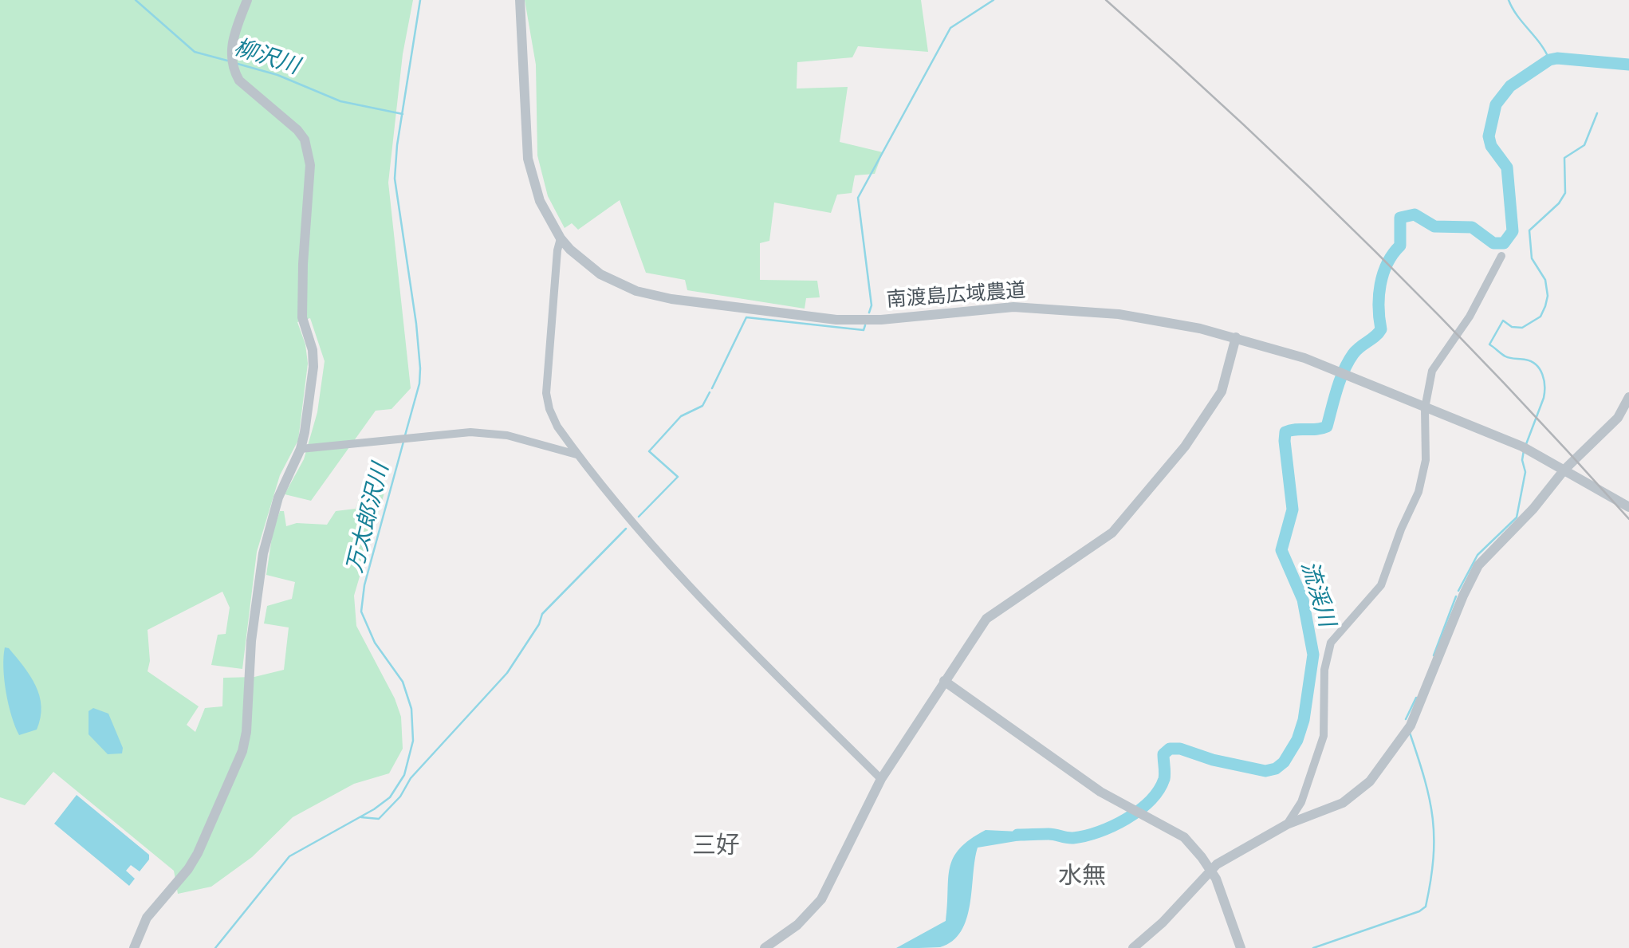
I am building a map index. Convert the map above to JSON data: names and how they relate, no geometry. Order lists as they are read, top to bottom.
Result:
{
  "streets": {
    "street": ["南渡島広域農道"]
  },
  "districts": ["三好", "水無"],
  "water": ["柳沢川", "万太郎沢川", "流渓川"]
}
